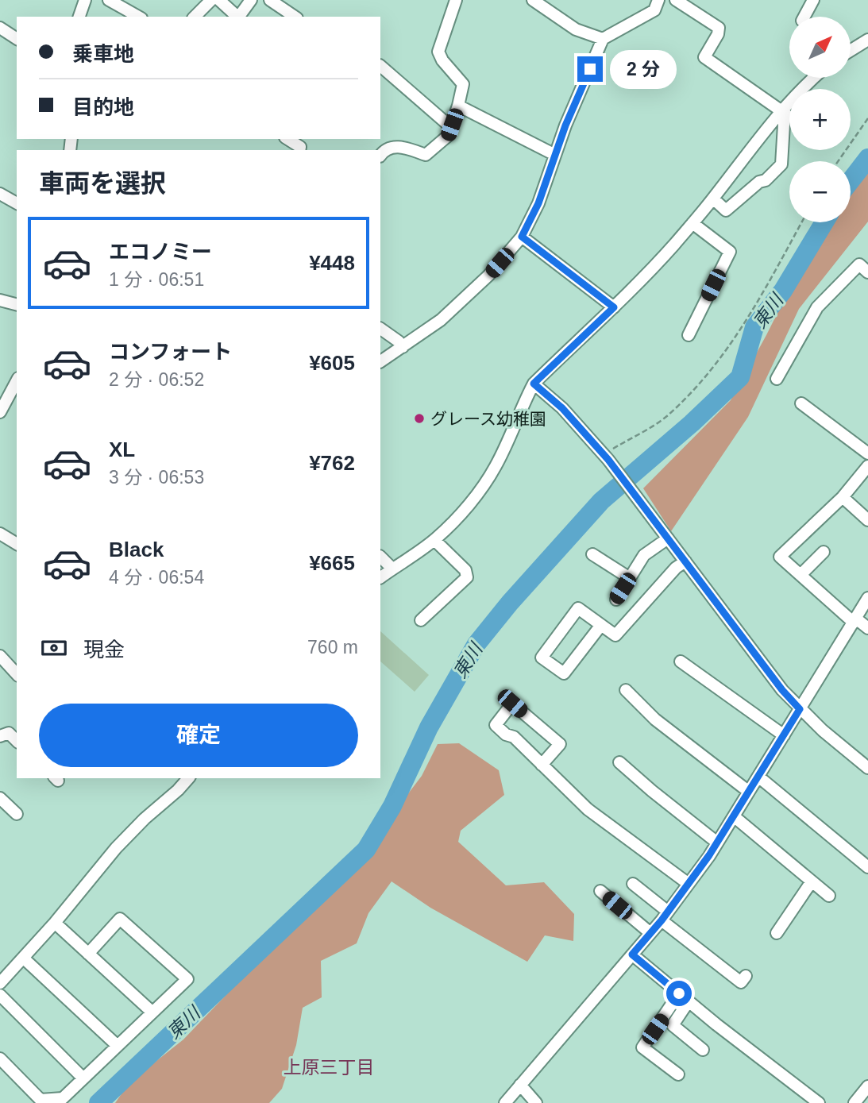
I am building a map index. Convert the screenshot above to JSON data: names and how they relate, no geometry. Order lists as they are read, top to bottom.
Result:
{
  "districts": ["上原三丁目"],
  "water": ["東川"],
  "places": ["グレース幼稚園"],
  "north": "top right",
  "page": {
    "map_buttons": ["+", "−"],
    "banner": ["乗車地", "目的地"],
    "bubble": "2 分",
    "heading": "車両を選択",
    "list": [
      {
        "name": "エコノミー",
        "note": "1 分 · 06:51",
        "value": "¥448"
      },
      {
        "name": "コンフォート",
        "note": "2 分 · 06:52",
        "value": "¥605"
      },
      {
        "name": "XL",
        "note": "3 分 · 06:53",
        "value": "¥762"
      },
      {
        "name": "Black",
        "note": "4 分 · 06:54",
        "value": "¥665"
      }
    ],
    "pay": ["現金", "760 m"],
    "buttons": "確定"
  }
}
